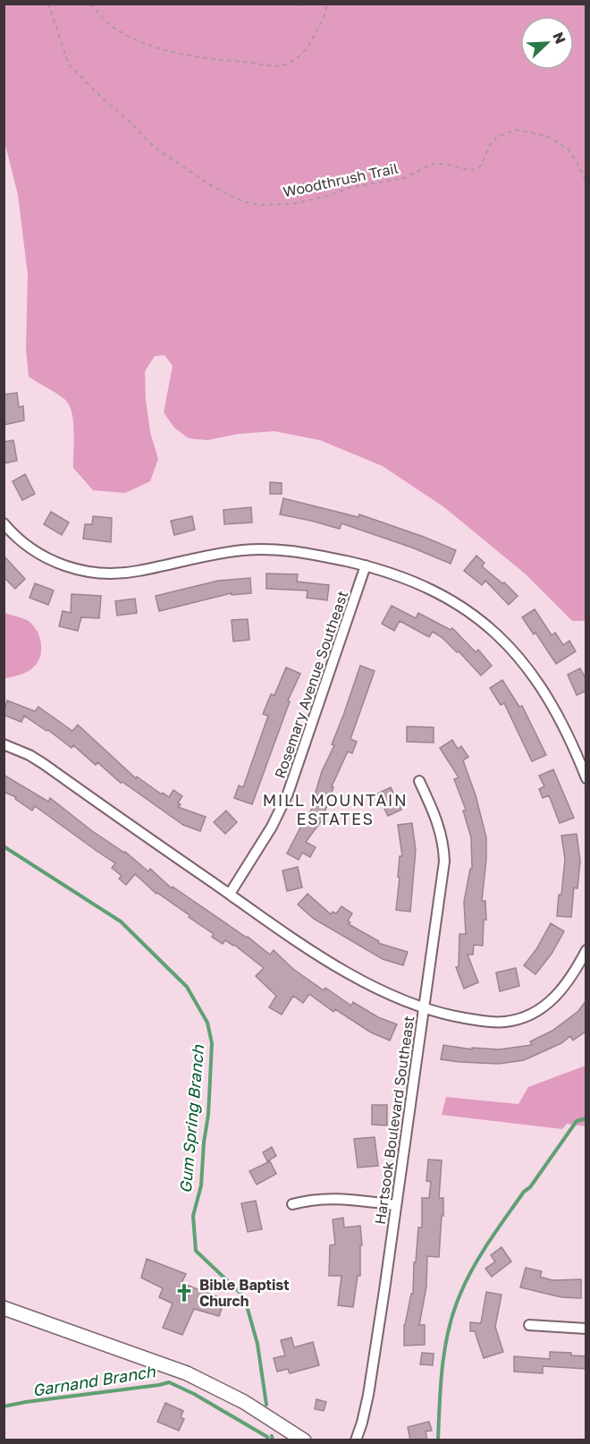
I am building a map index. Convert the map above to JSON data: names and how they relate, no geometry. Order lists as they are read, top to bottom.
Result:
{
  "streets": {
    "street": ["Rosemary Avenue Southeast", "Hartsook Boulevard Southeast"],
    "path": ["Woodthrush Trail"]
  },
  "crossings": [
    ["Rosemary Avenue Southeast", "Hartsook Boulevard Southeast"]
  ],
  "districts": ["MILL MOUNTAIN ESTATES"],
  "water": ["Gum Spring Branch", "Garnand Branch"],
  "places": {
    "church": ["Bible Baptist Church"]
  },
  "north": "top right"
}
